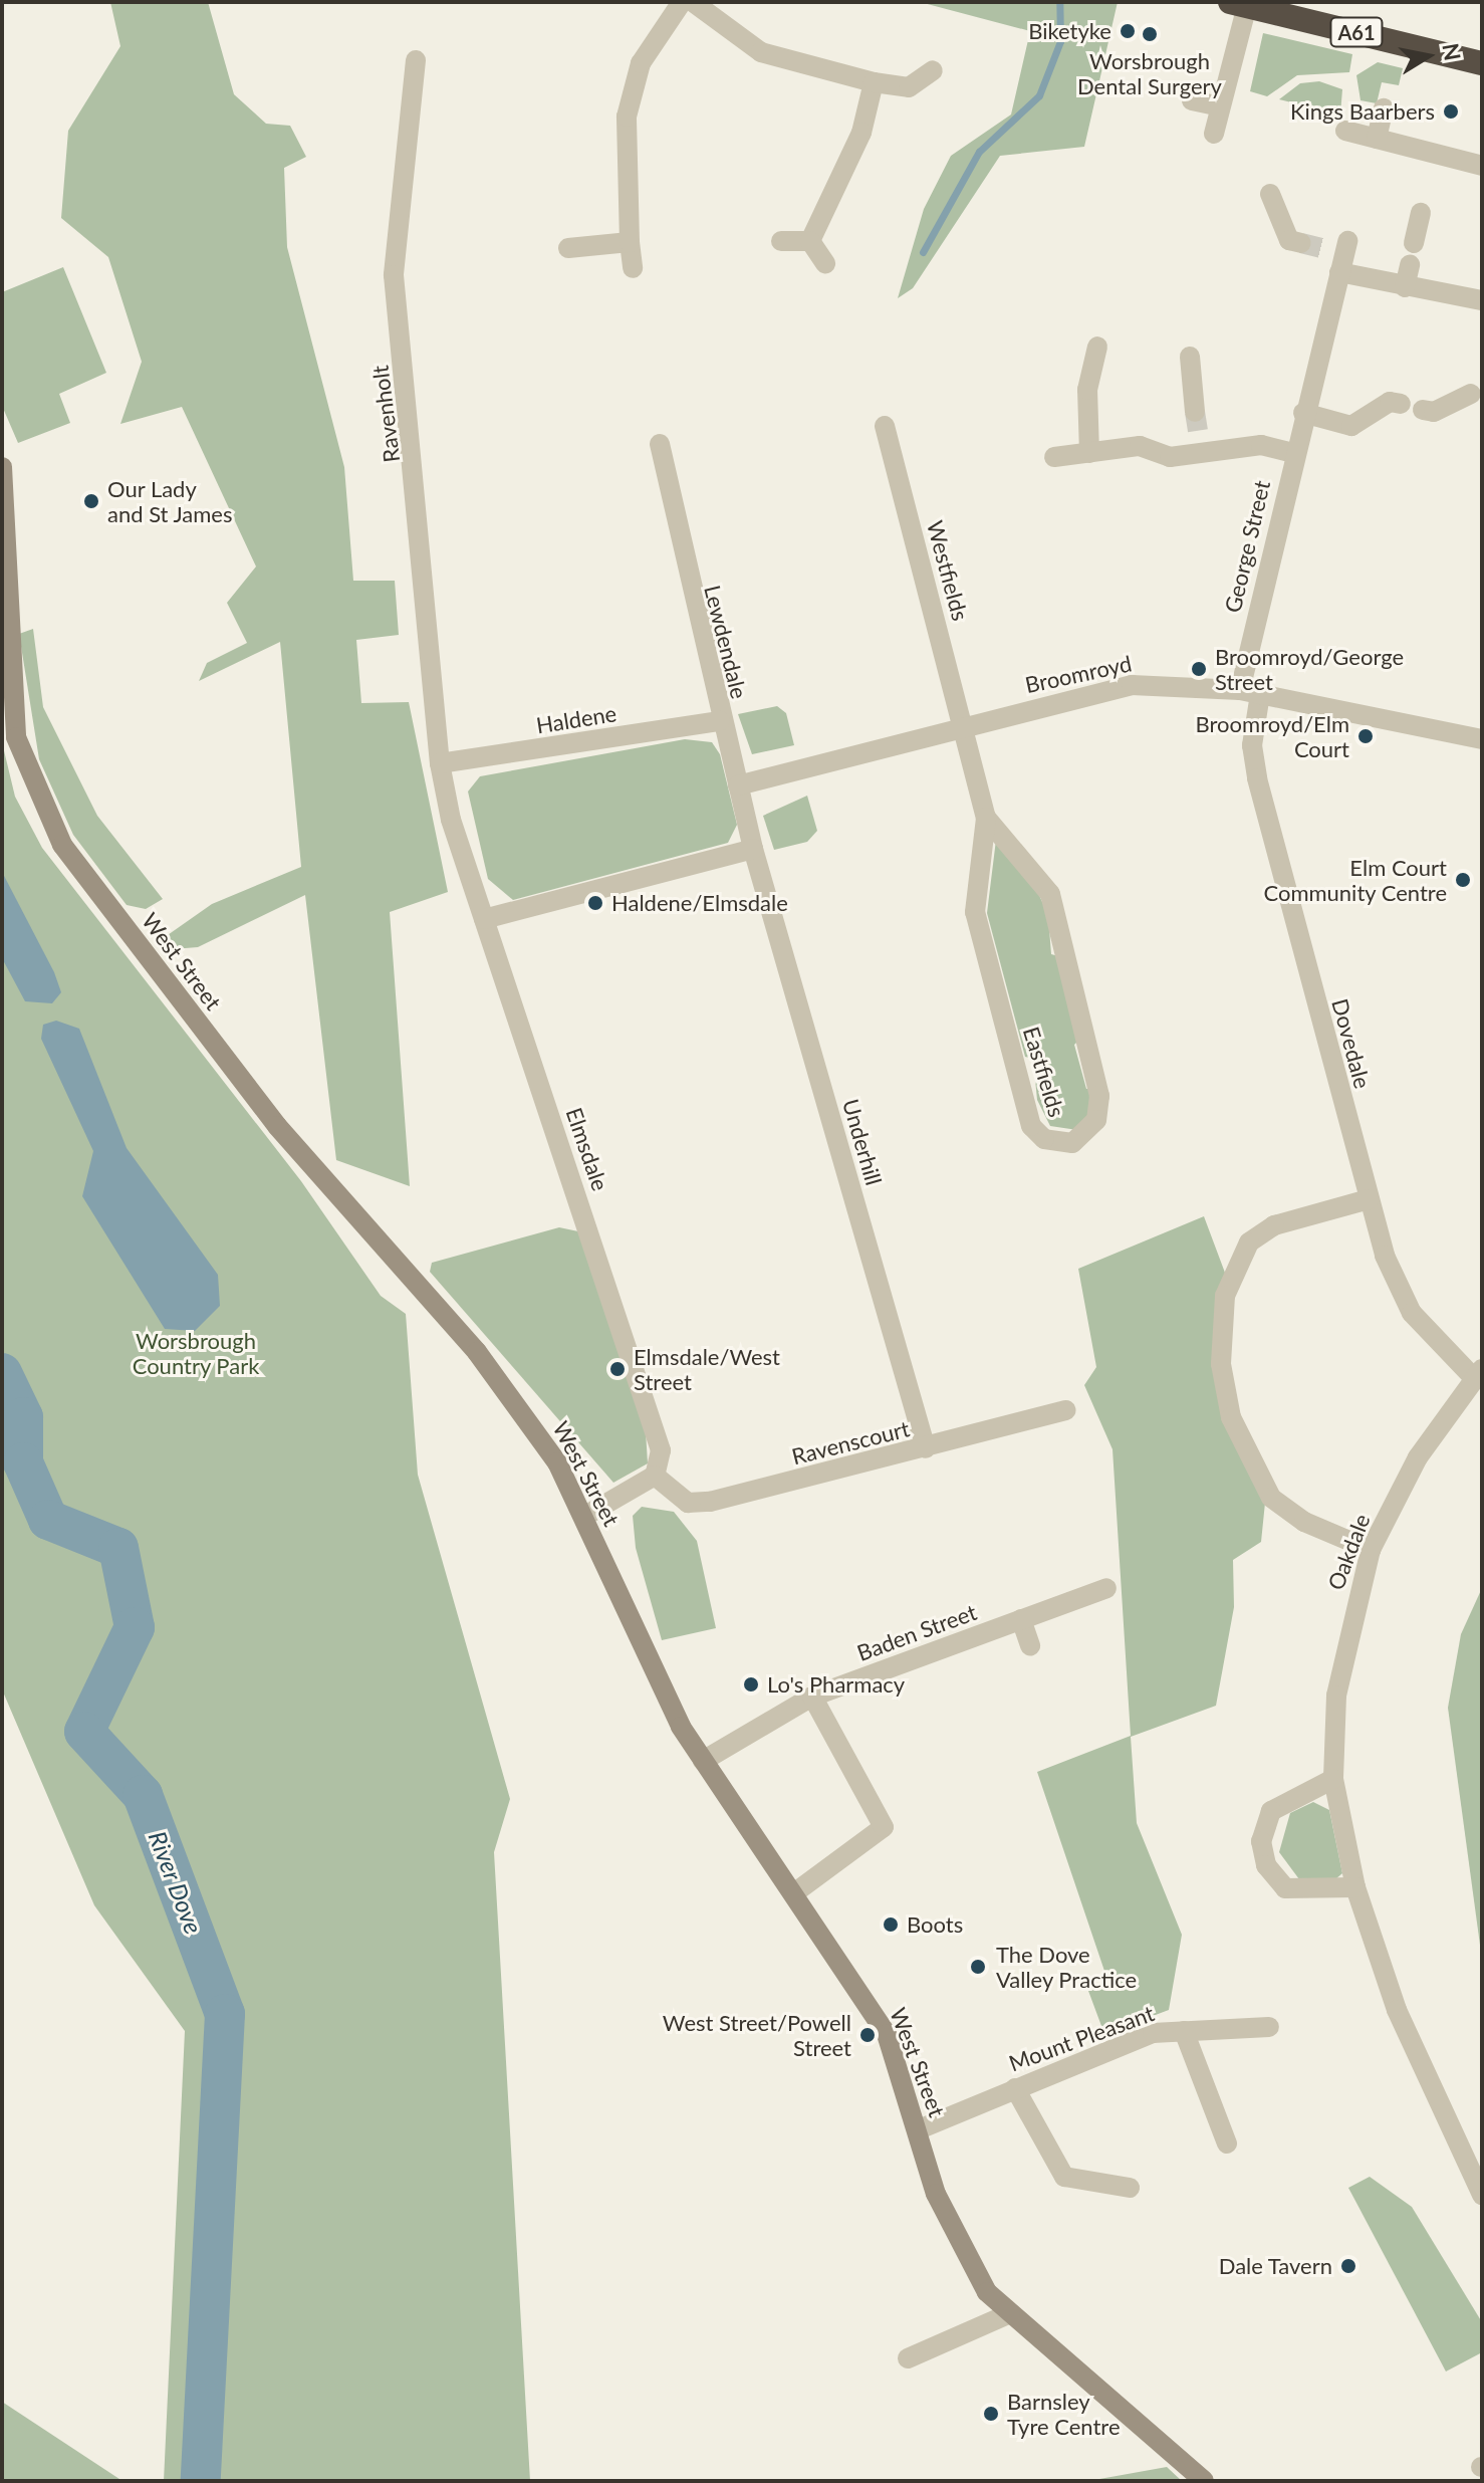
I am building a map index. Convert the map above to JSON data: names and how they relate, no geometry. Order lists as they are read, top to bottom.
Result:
{
  "streets": {
    "highway": ["A61"],
    "main road": ["West Street"],
    "street": [
      "Ravenholt",
      "George Street",
      "Westfields",
      "Lewdendale",
      "Broomroyd",
      "Haldene",
      "Dovedale",
      "Eastfields",
      "Underhill",
      "Elmsdale",
      "Ravenscourt",
      "Oakdale",
      "Baden Street",
      "Mount Pleasant"
    ]
  },
  "crossings": [
    ["Ravenholt", "Haldene"],
    ["Ravenholt", "Elmsdale"],
    ["George Street", "Broomroyd"],
    ["George Street", "Dovedale"],
    ["Westfields", "Broomroyd"],
    ["Westfields", "Eastfields"],
    ["Lewdendale", "Broomroyd"],
    ["Lewdendale", "Haldene"],
    ["Lewdendale", "Underhill"],
    ["Broomroyd", "Dovedale"],
    ["Broomroyd", "Eastfields"],
    ["Haldene", "Elmsdale"],
    ["West Street", "Baden Street"],
    ["West Street", "Mount Pleasant"],
    ["Dovedale", "Oakdale"],
    ["Underhill", "Ravenscourt"],
    ["Elmsdale", "Ravenscourt"]
  ],
  "water": ["River Dove"],
  "parks": ["Worsbrough Country Park"],
  "places": [
    "Biketyke",
    "Worsbrough Dental Surgery",
    "Kings Baarbers",
    "Our Lady and St James",
    "Broomroyd/George Street",
    "Broomroyd/Elm Court",
    "Elm Court Community Centre",
    "Haldene/Elmsdale",
    "Elmsdale/West Street",
    "Lo's Pharmacy",
    "Boots",
    "The Dove Valley Practice",
    "West Street/Powell Street",
    "Dale Tavern",
    "Barnsley Tyre Centre"
  ],
  "north": "right"
}
